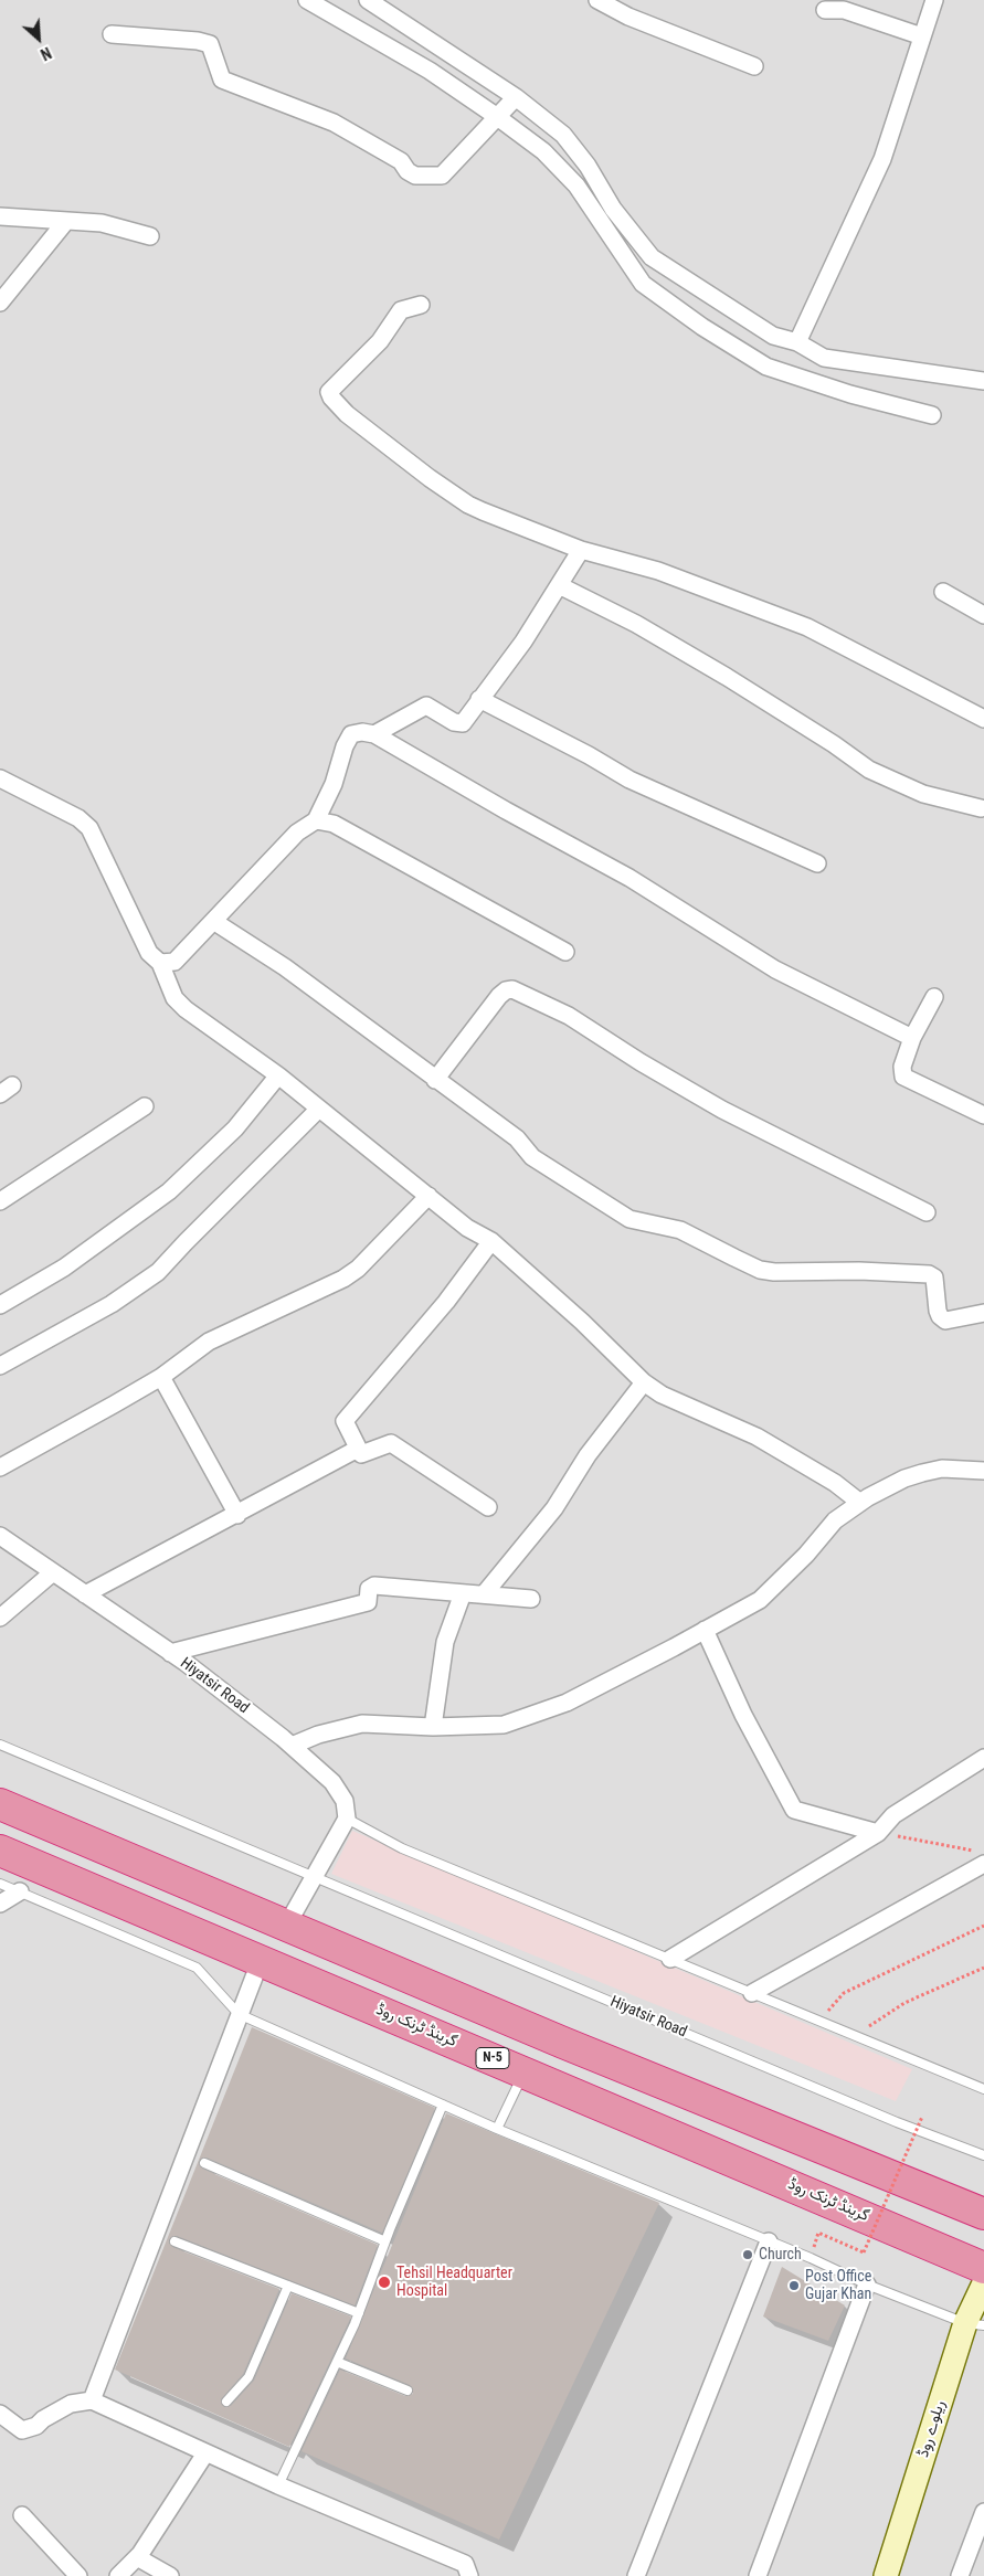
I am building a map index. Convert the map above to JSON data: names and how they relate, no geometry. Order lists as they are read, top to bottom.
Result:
{
  "streets": {
    "highway": ["گرینڈ ٹرنک روڈ", "N-5"],
    "main road": ["ریلوے روڈ"],
    "street": ["Hiyatsir Road"]
  },
  "places": ["Church", "Tehsil Headquarter Hospital", "Post Office Gujar Khan"],
  "north": "bottom right"
}
